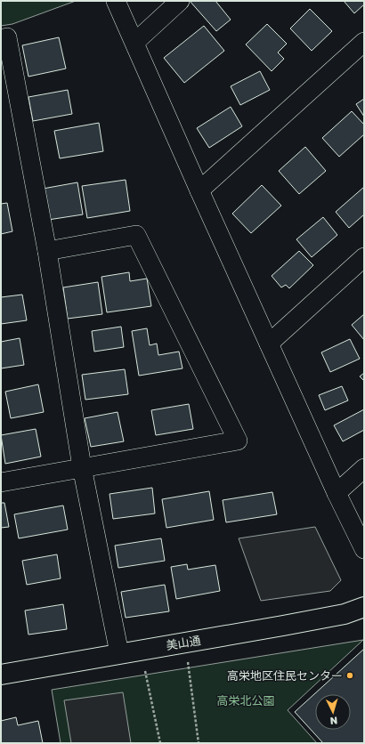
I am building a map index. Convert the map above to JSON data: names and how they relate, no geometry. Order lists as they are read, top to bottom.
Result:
{
  "streets": {
    "street": ["美山通"]
  },
  "parks": ["高栄北公園"],
  "places": ["高栄地区住民センター"],
  "north": "bottom"
}
